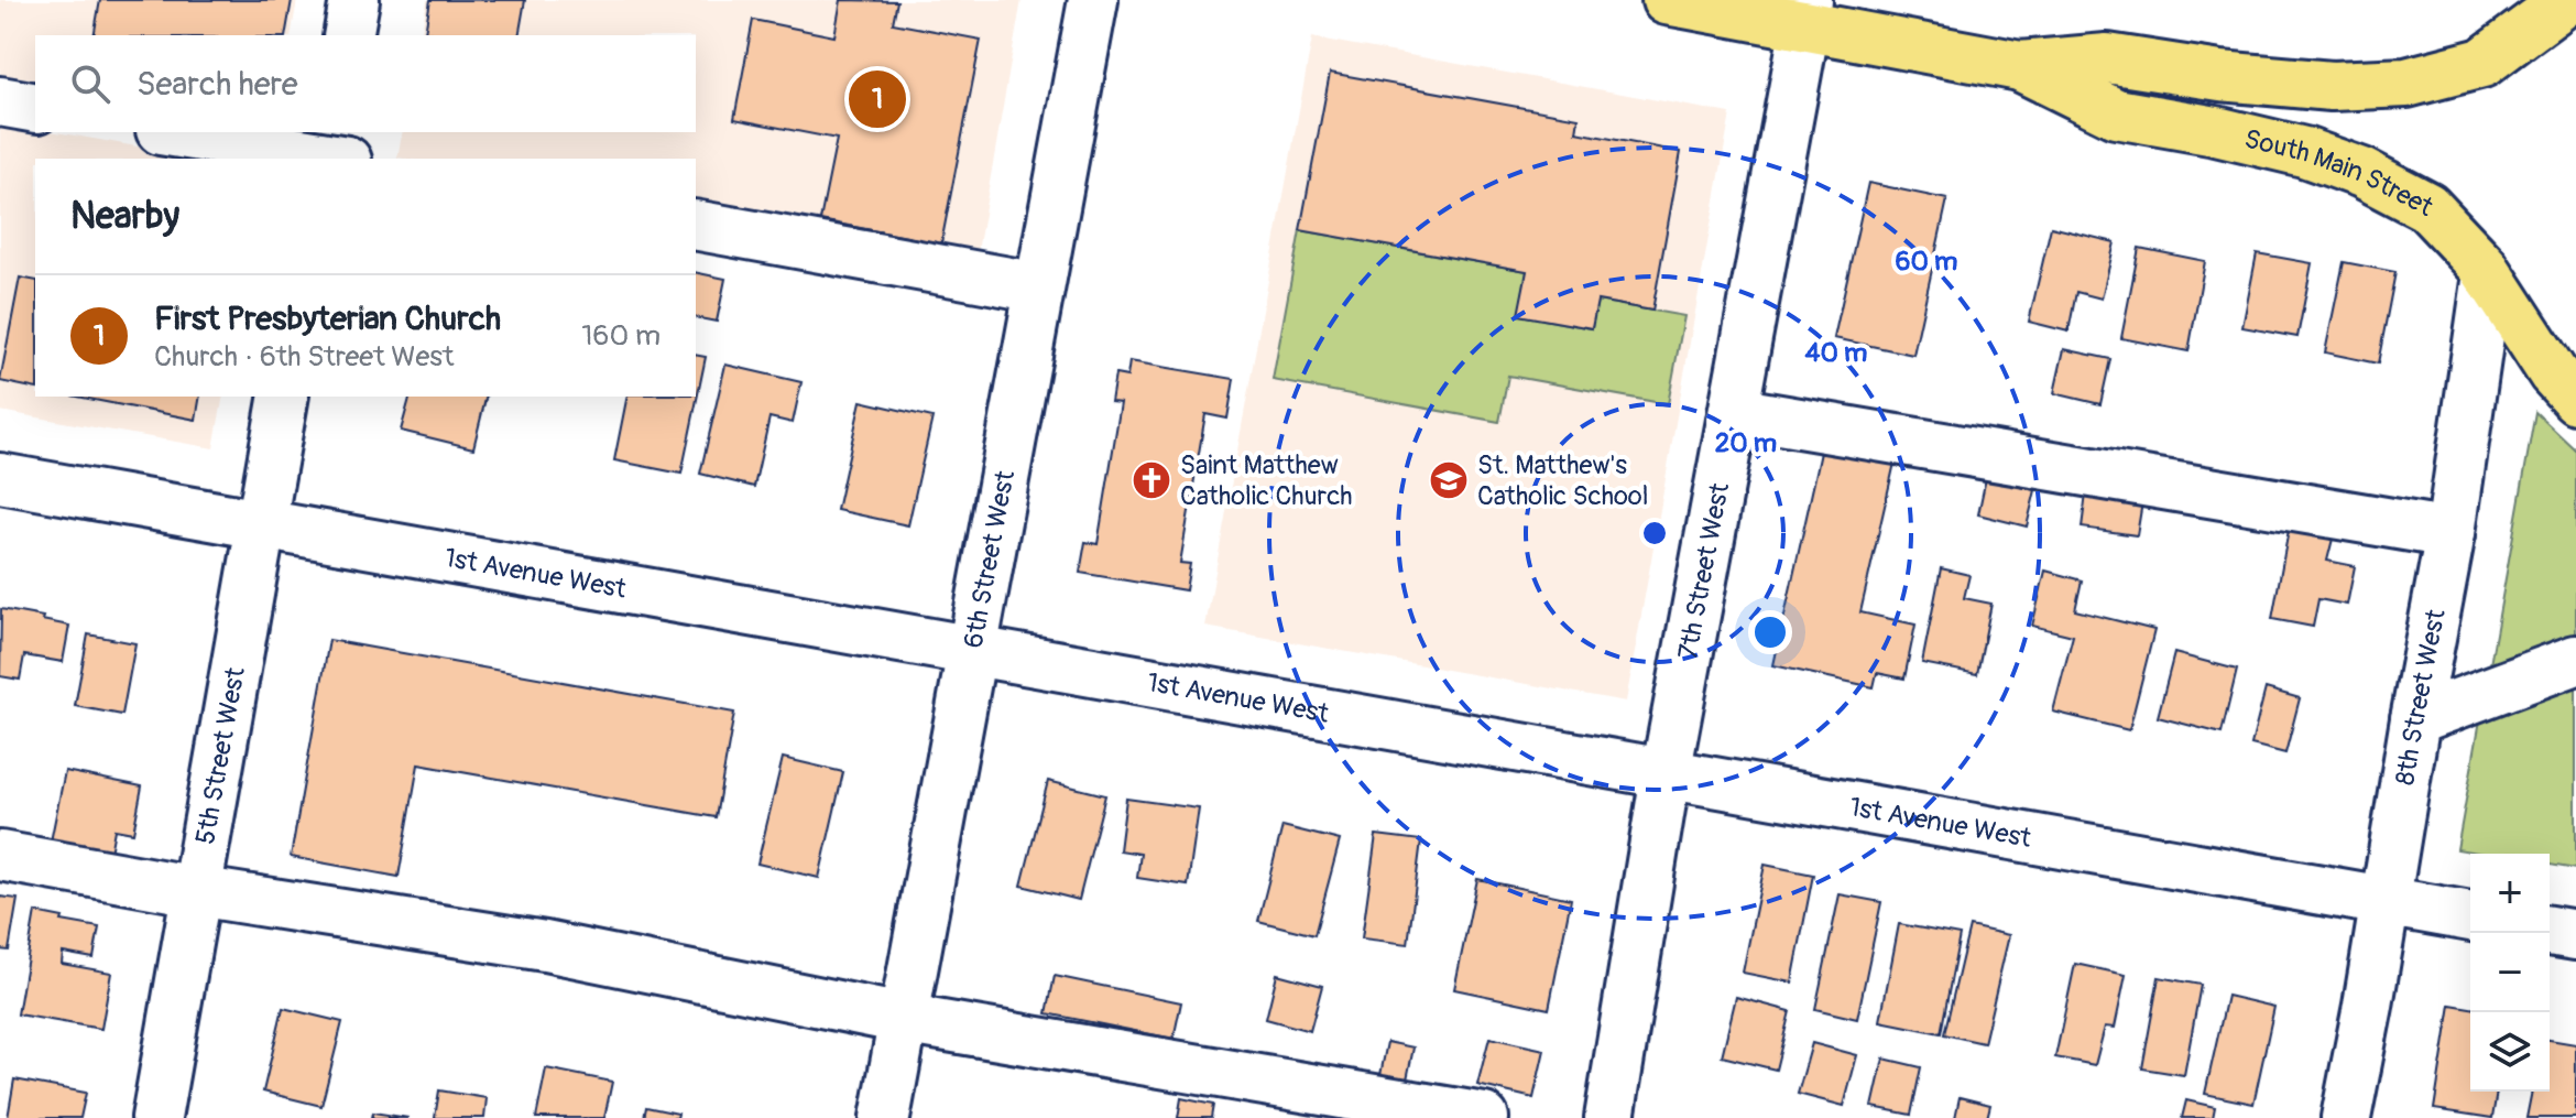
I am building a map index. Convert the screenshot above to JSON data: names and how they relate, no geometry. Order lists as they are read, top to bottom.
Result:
{
  "streets": {
    "main road": ["South Main Street"],
    "street": [
      "6th Street West",
      "7th Street West",
      "1st Avenue West",
      "8th Street West",
      "5th Street West"
    ]
  },
  "crossings": [
    ["South Main Street", "7th Street West"],
    ["South Main Street", "8th Street West"],
    ["6th Street West", "1st Avenue West"],
    ["7th Street West", "1st Avenue West"],
    ["1st Avenue West", "8th Street West"],
    ["1st Avenue West", "5th Street West"]
  ],
  "places": {
    "church": ["Saint Matthew Catholic Church"],
    "school or university": ["St. Matthew's Catholic School"]
  },
  "page": {
    "search": "Search here",
    "pins": "1",
    "heading": "Nearby",
    "list": [
      {
        "mark": "1",
        "name": "First Presbyterian Church",
        "note": "Church · 6th Street West",
        "value": "160 m"
      }
    ],
    "map_buttons": ["+", "−"]
  },
  "rings": ["60 m", "40 m", "20 m"]
}
